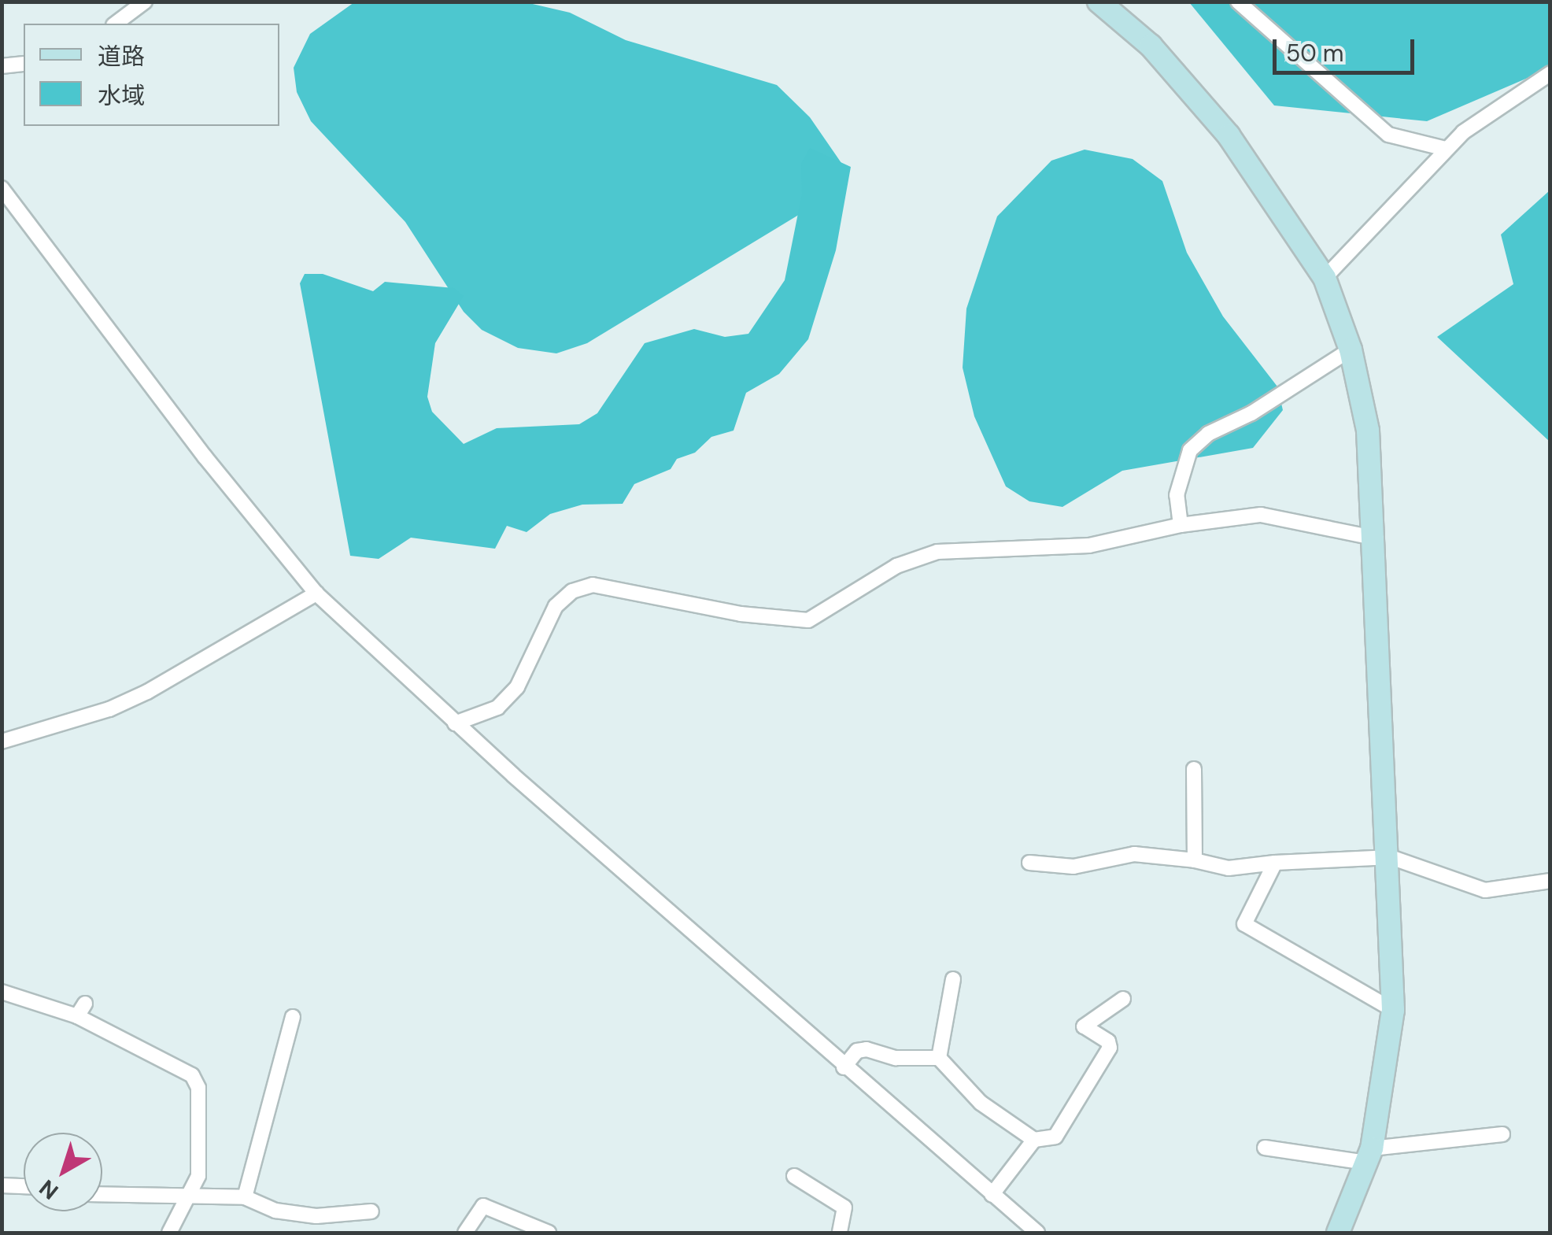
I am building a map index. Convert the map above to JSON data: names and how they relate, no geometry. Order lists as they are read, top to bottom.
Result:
{
  "legend": ["道路", "水域"],
  "scale_bar": "50 m",
  "north": "bottom left"
}
